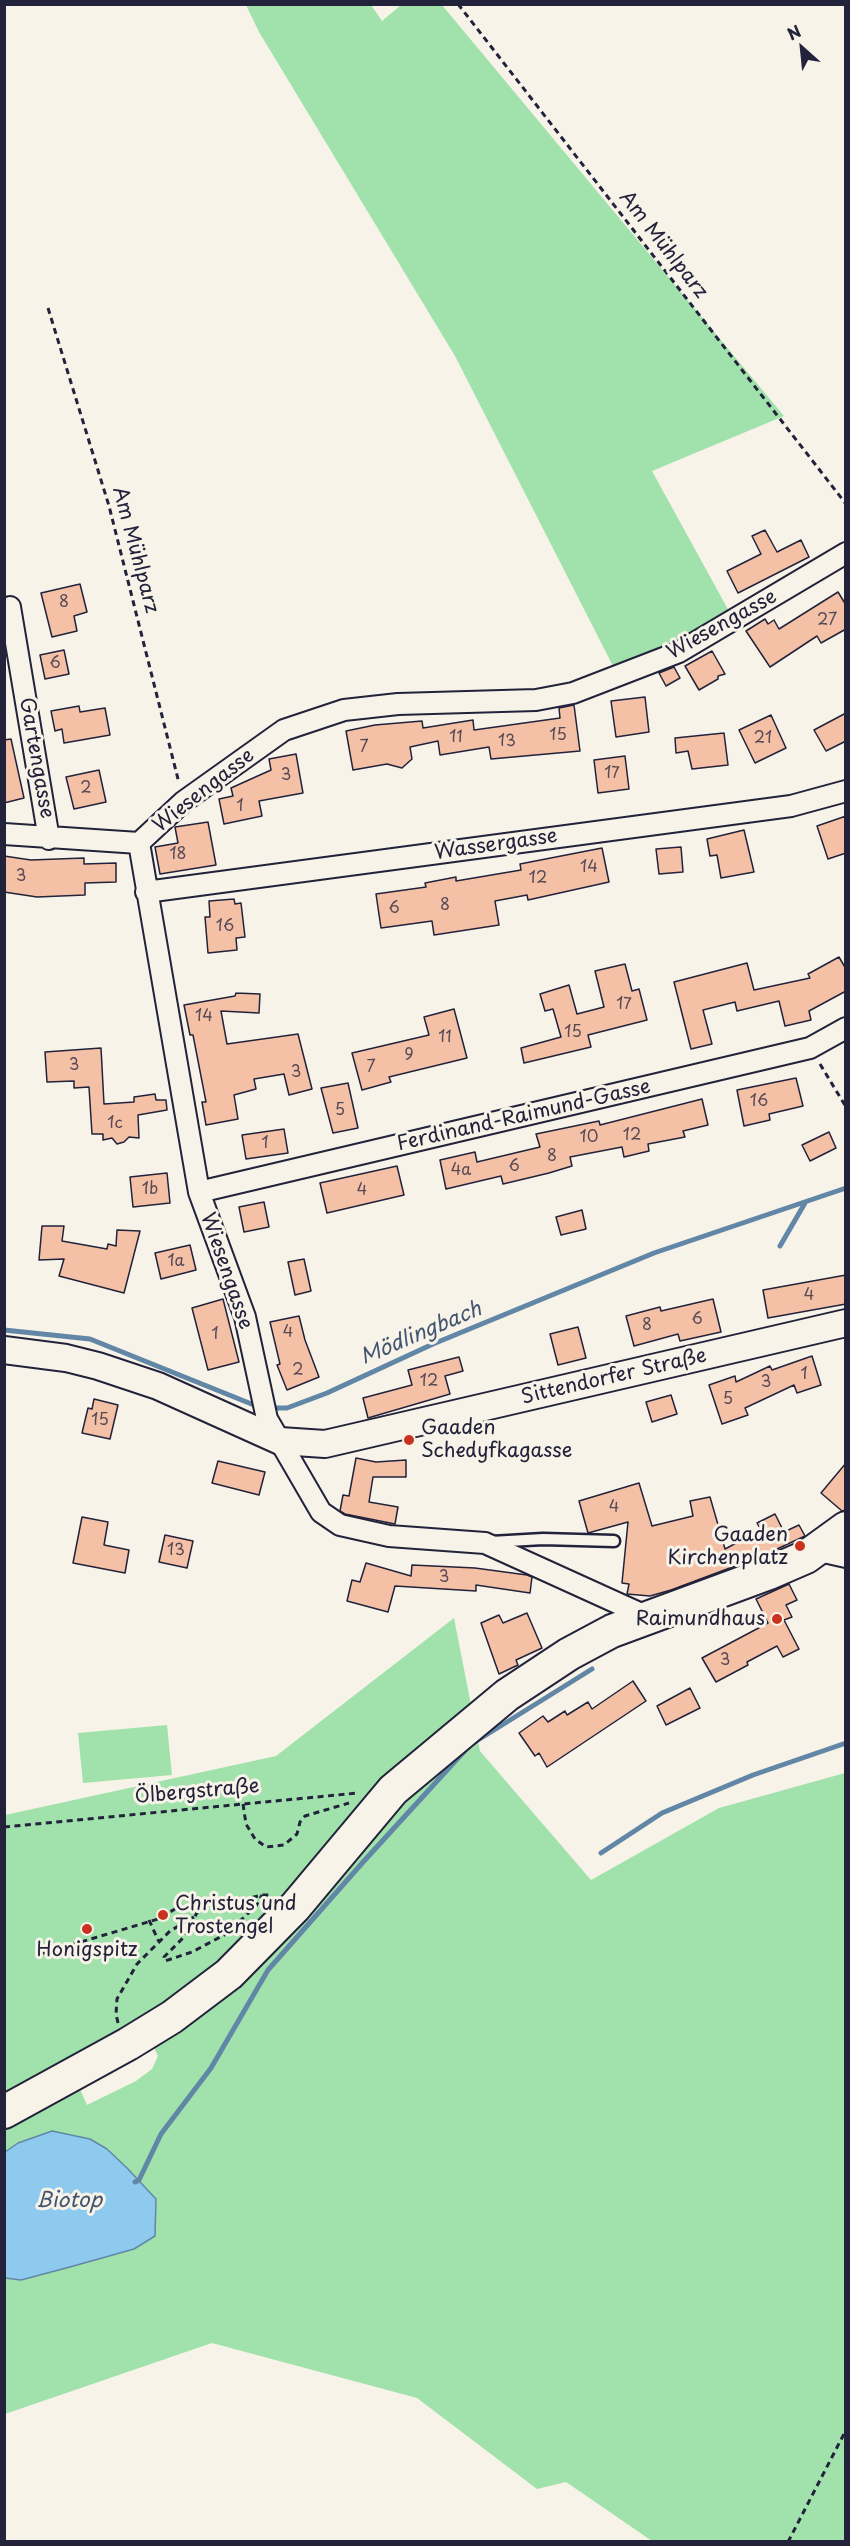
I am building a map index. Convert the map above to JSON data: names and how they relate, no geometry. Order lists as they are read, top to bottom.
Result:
{
  "streets": {
    "street": [
      "Wiesengasse",
      "Gartengasse",
      "Wassergasse",
      "Ferdinand-Raimund-Gasse",
      "Sittendorfer Straße"
    ],
    "path": ["Am Mühlparz", "Ölbergstraße"]
  },
  "crossings": [
    ["Am Mühlparz", "Wiesengasse"],
    ["Wiesengasse", "Wassergasse"],
    ["Wiesengasse", "Ferdinand-Raimund-Gasse"],
    ["Wiesengasse", "Sittendorfer Straße"]
  ],
  "water": ["Mödlingbach", "Biotop"],
  "places": [
    "Gaaden Schedyfkagasse",
    "Gaaden Kirchenplatz",
    "Raimundhaus",
    "Christus und Trostengel",
    "Honigspitz"
  ],
  "house_numbers": [
    "8",
    "27",
    "6",
    "15",
    "11",
    "21",
    "13",
    "7",
    "17",
    "3",
    "2",
    "1",
    "18",
    "14",
    "3",
    "12",
    "8",
    "6",
    "16",
    "17",
    "14",
    "15",
    "11",
    "9",
    "3",
    "7",
    "3",
    "16",
    "5",
    "1c",
    "12",
    "10",
    "1",
    "8",
    "6",
    "4a",
    "1b",
    "4",
    "1a",
    "4",
    "6",
    "8",
    "4",
    "1",
    "2",
    "1",
    "12",
    "3",
    "5",
    "15",
    "4",
    "13",
    "3",
    "3"
  ],
  "north": "top left"
}
